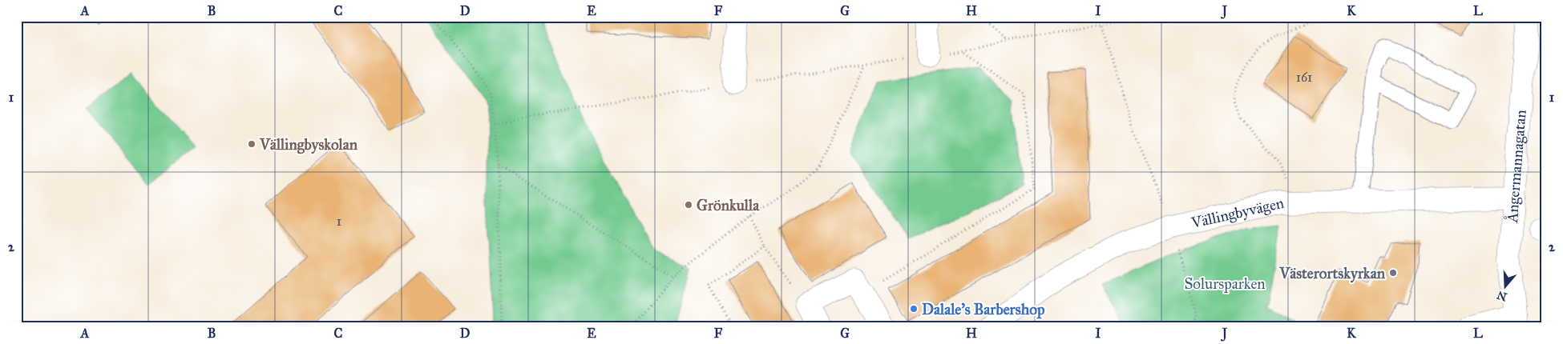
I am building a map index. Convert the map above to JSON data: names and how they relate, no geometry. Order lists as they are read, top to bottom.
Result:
{
  "streets": {
    "street": ["Ångermannagatan", "Vällingbyvägen"]
  },
  "crossings": [
    ["Ångermannagatan", "Vällingbyvägen"]
  ],
  "parks": ["Solursparken"],
  "places": [
    "Vällingbyskolan",
    "Grönkulla",
    "Västerortskyrkan",
    "Dalale’s Barbershop"
  ],
  "house_numbers": ["161", "1"],
  "north": "bottom",
  "grid": {
    "columns": [
      "A",
      "B",
      "C",
      "D",
      "E",
      "F",
      "G",
      "H",
      "I",
      "J",
      "K",
      "L"
    ],
    "rows": ["1", "2"]
  }
}
